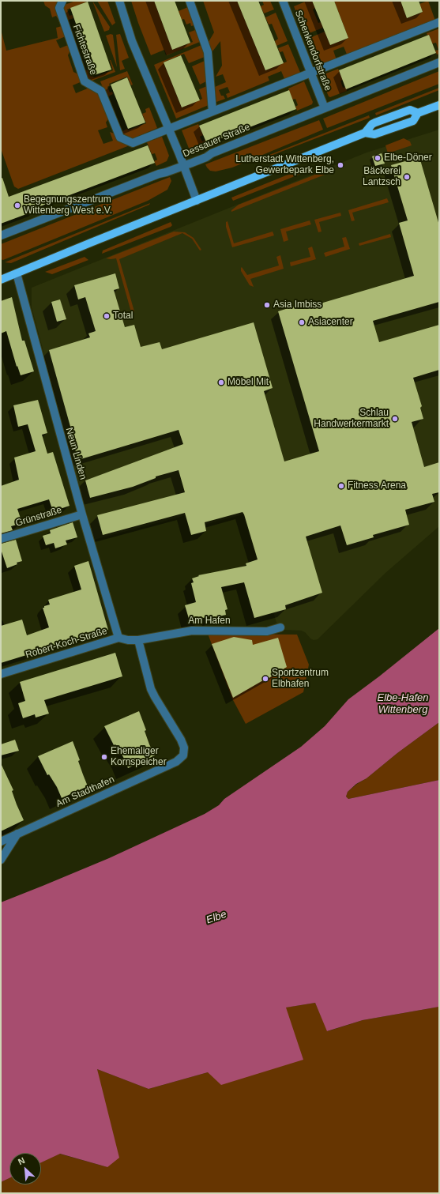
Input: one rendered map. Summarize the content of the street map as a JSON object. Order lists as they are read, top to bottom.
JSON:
{
  "streets": {
    "street": [
      "Fichtestraße",
      "Schenkendorfstraße",
      "Dessauer Straße",
      "Neun Linden",
      "Grünstraße",
      "Am Hafen",
      "Robert-Koch-Straße",
      "Am Stadthafen"
    ]
  },
  "crossings": [
    ["Schenkendorfstraße", "Dessauer Straße"],
    ["Neun Linden", "Grünstraße"],
    ["Neun Linden", "Robert-Koch-Straße"],
    ["Am Hafen", "Robert-Koch-Straße"],
    ["Am Hafen", "Am Stadthafen"],
    ["Robert-Koch-Straße", "Am Stadthafen"]
  ],
  "water": ["Elbe-Hafen Wittenberg", "Elbe"],
  "places": [
    "Elbe-Döner",
    "Lutherstadt Wittenberg, Gewerbepark Elbe",
    "Bäckerei Lantzsch",
    "Begegnungszentrum Wittenberg West e.V.",
    "Asia Imbiss",
    "Total",
    "Asiacenter",
    "Möbel Mit",
    "Schlau Handwerkermarkt",
    "Fitness Arena",
    "Sportzentrum Elbhafen",
    "Ehemaliger Kornspeicher"
  ],
  "north": "top left"
}
